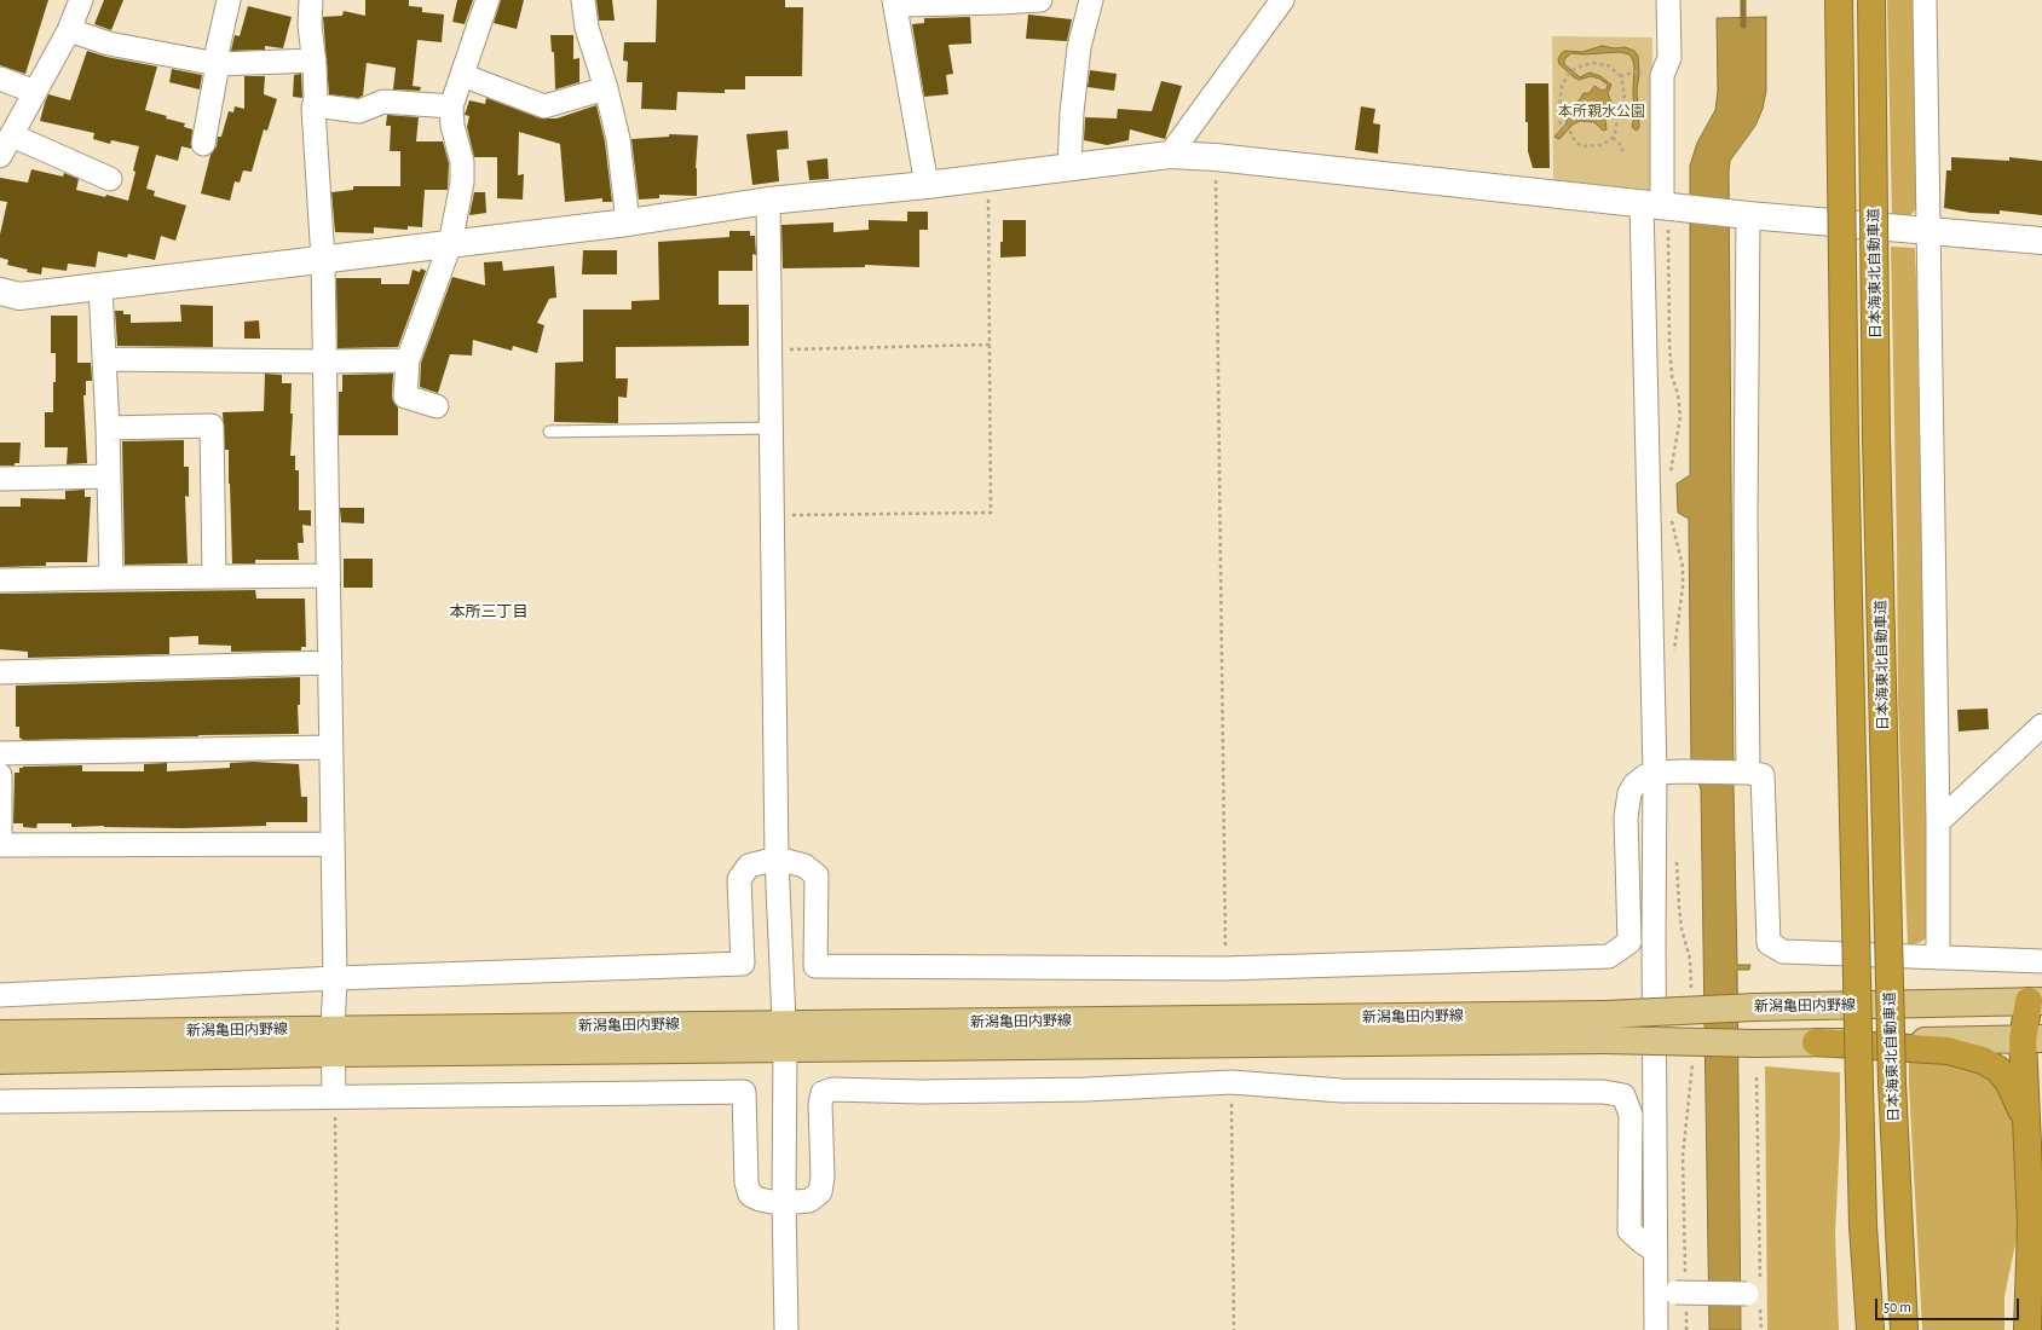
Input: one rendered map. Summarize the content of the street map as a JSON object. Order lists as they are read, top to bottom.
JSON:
{
  "streets": {
    "highway": ["日本海東北自動車道"],
    "main road": ["新潟亀田内野線"]
  },
  "districts": ["本所三丁目"],
  "parks": ["本所親水公園"],
  "scale_bar": "50 m"
}
